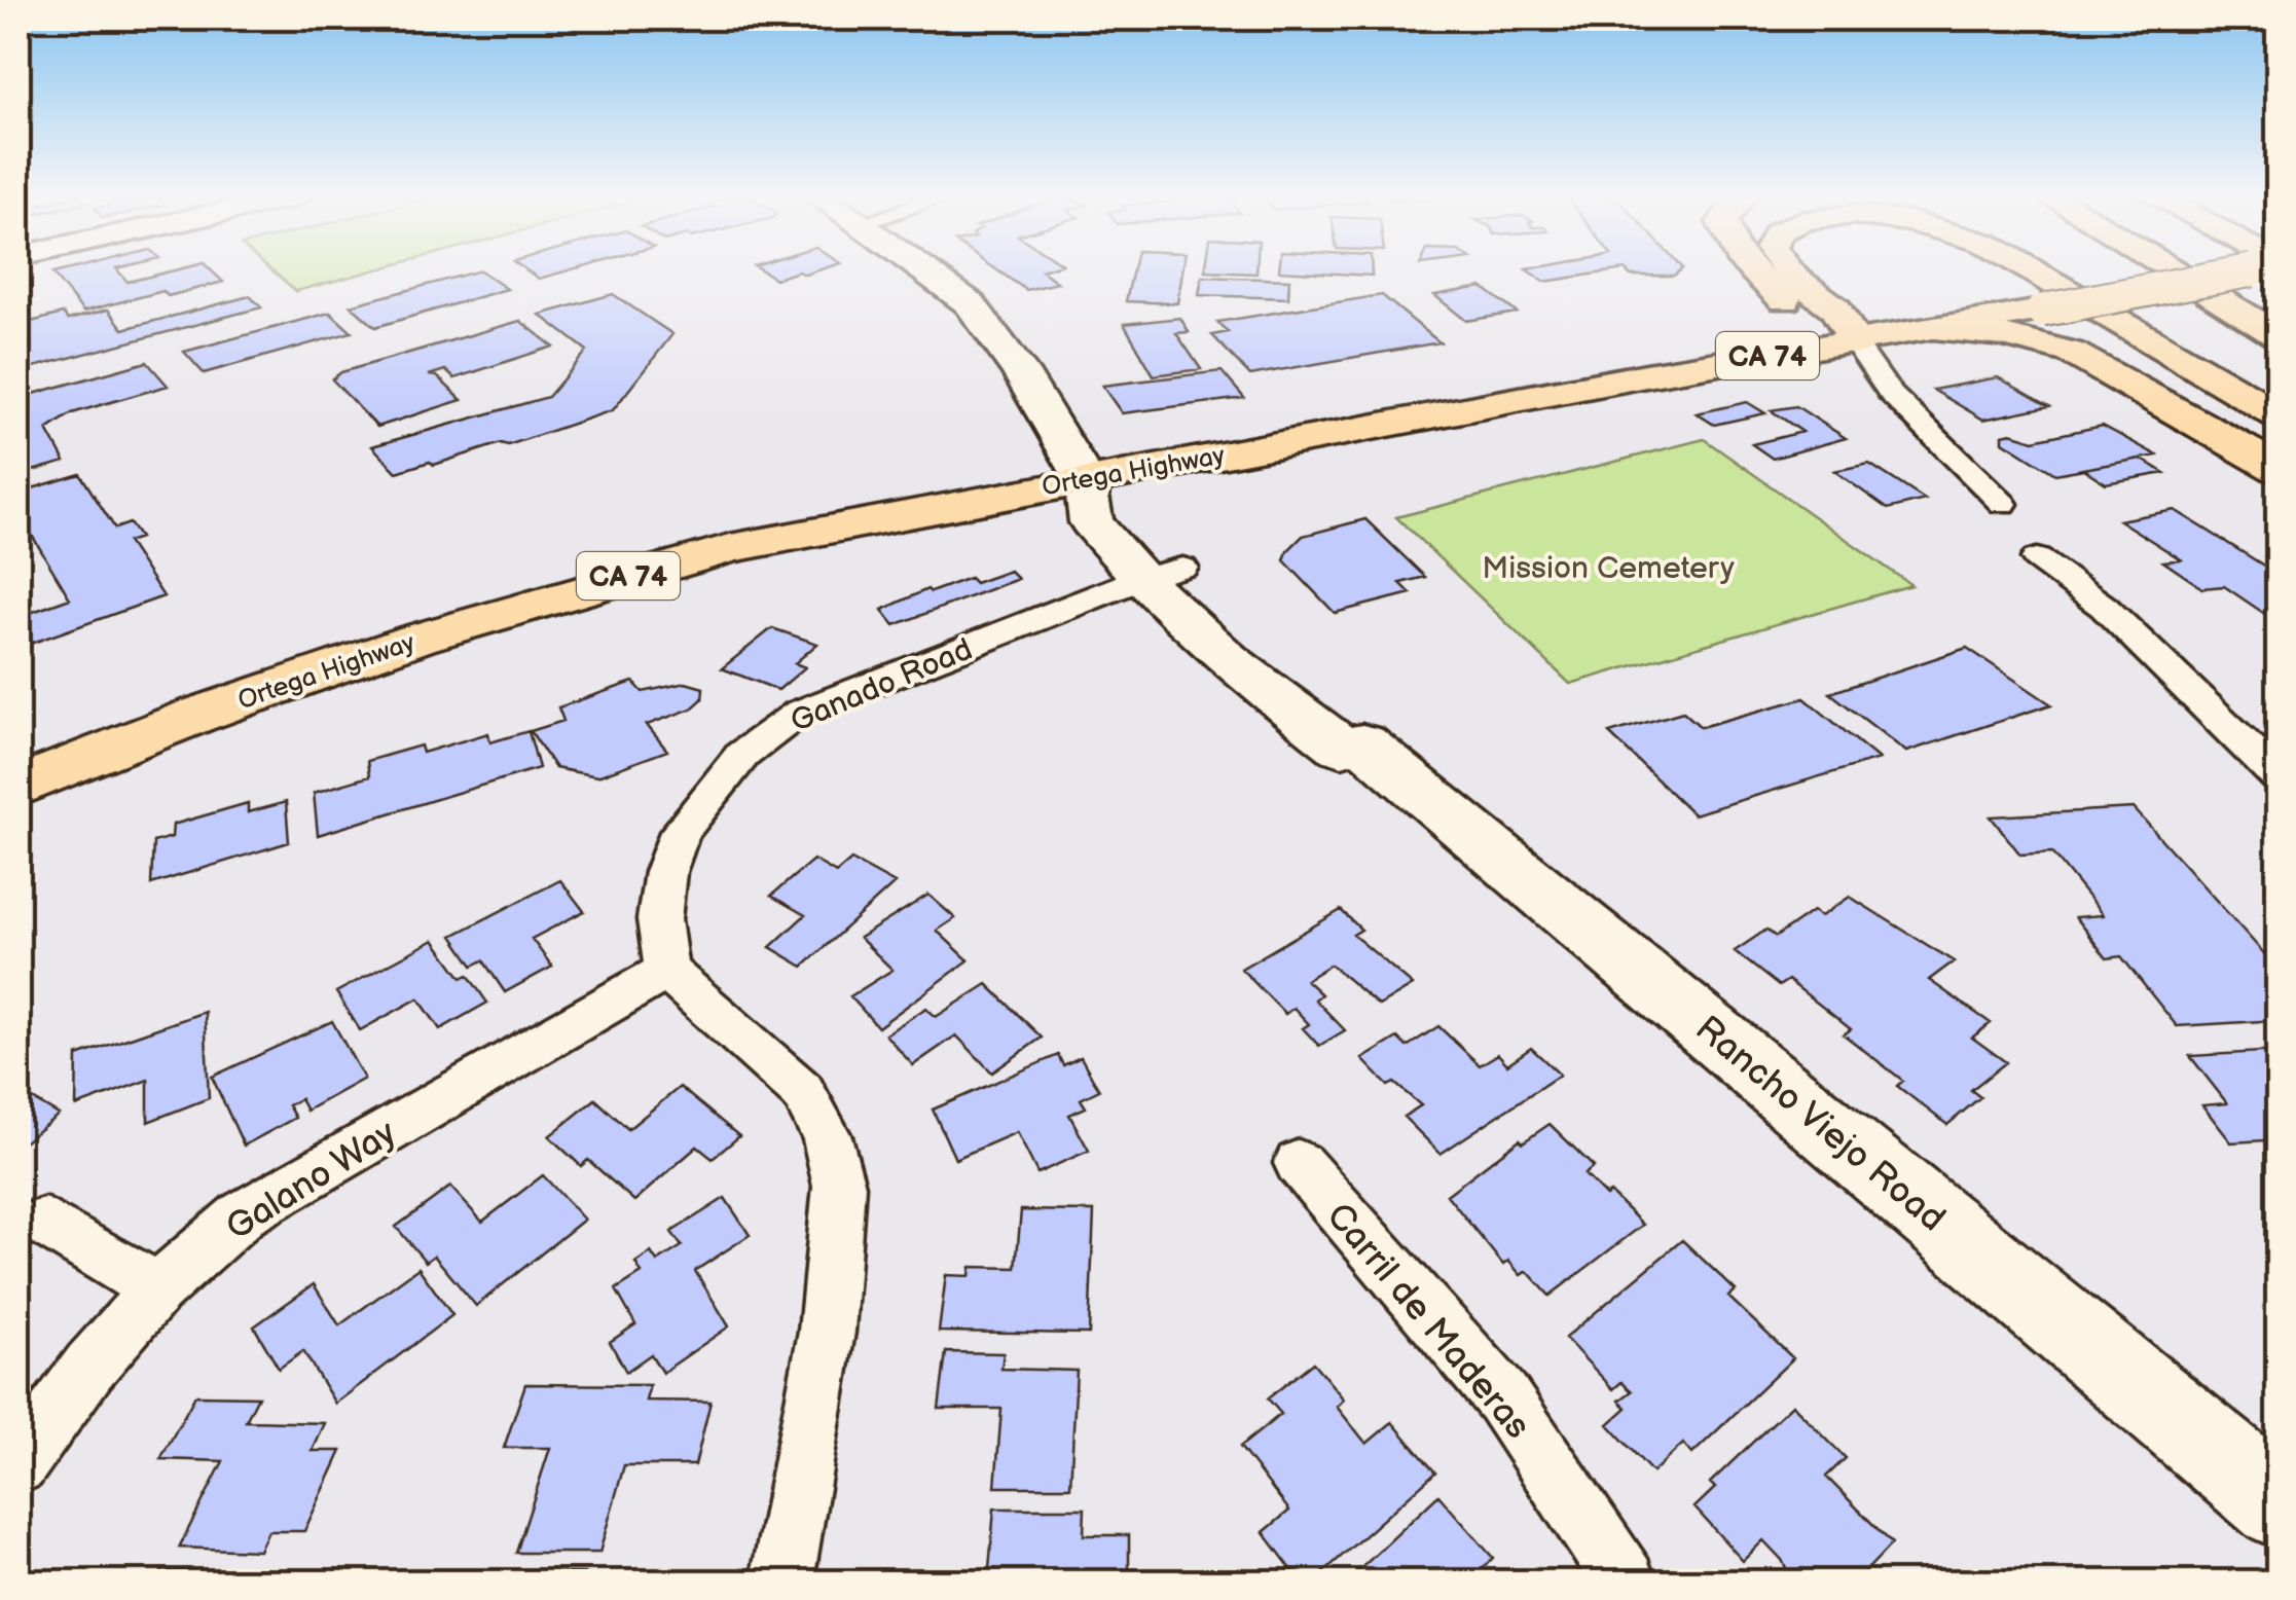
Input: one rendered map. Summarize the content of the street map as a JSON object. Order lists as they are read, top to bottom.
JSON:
{
  "streets": {
    "main road": ["CA 74", "Ortega Highway", "Rancho Viejo Road"],
    "street": ["Ganado Road", "Galano Way", "Carril de Maderas"]
  },
  "crossings": [
    ["Ortega Highway", "Rancho Viejo Road"],
    ["Ganado Road", "Rancho Viejo Road"],
    ["Ganado Road", "Galano Way"]
  ],
  "parks": ["Mission Cemetery"]
}
